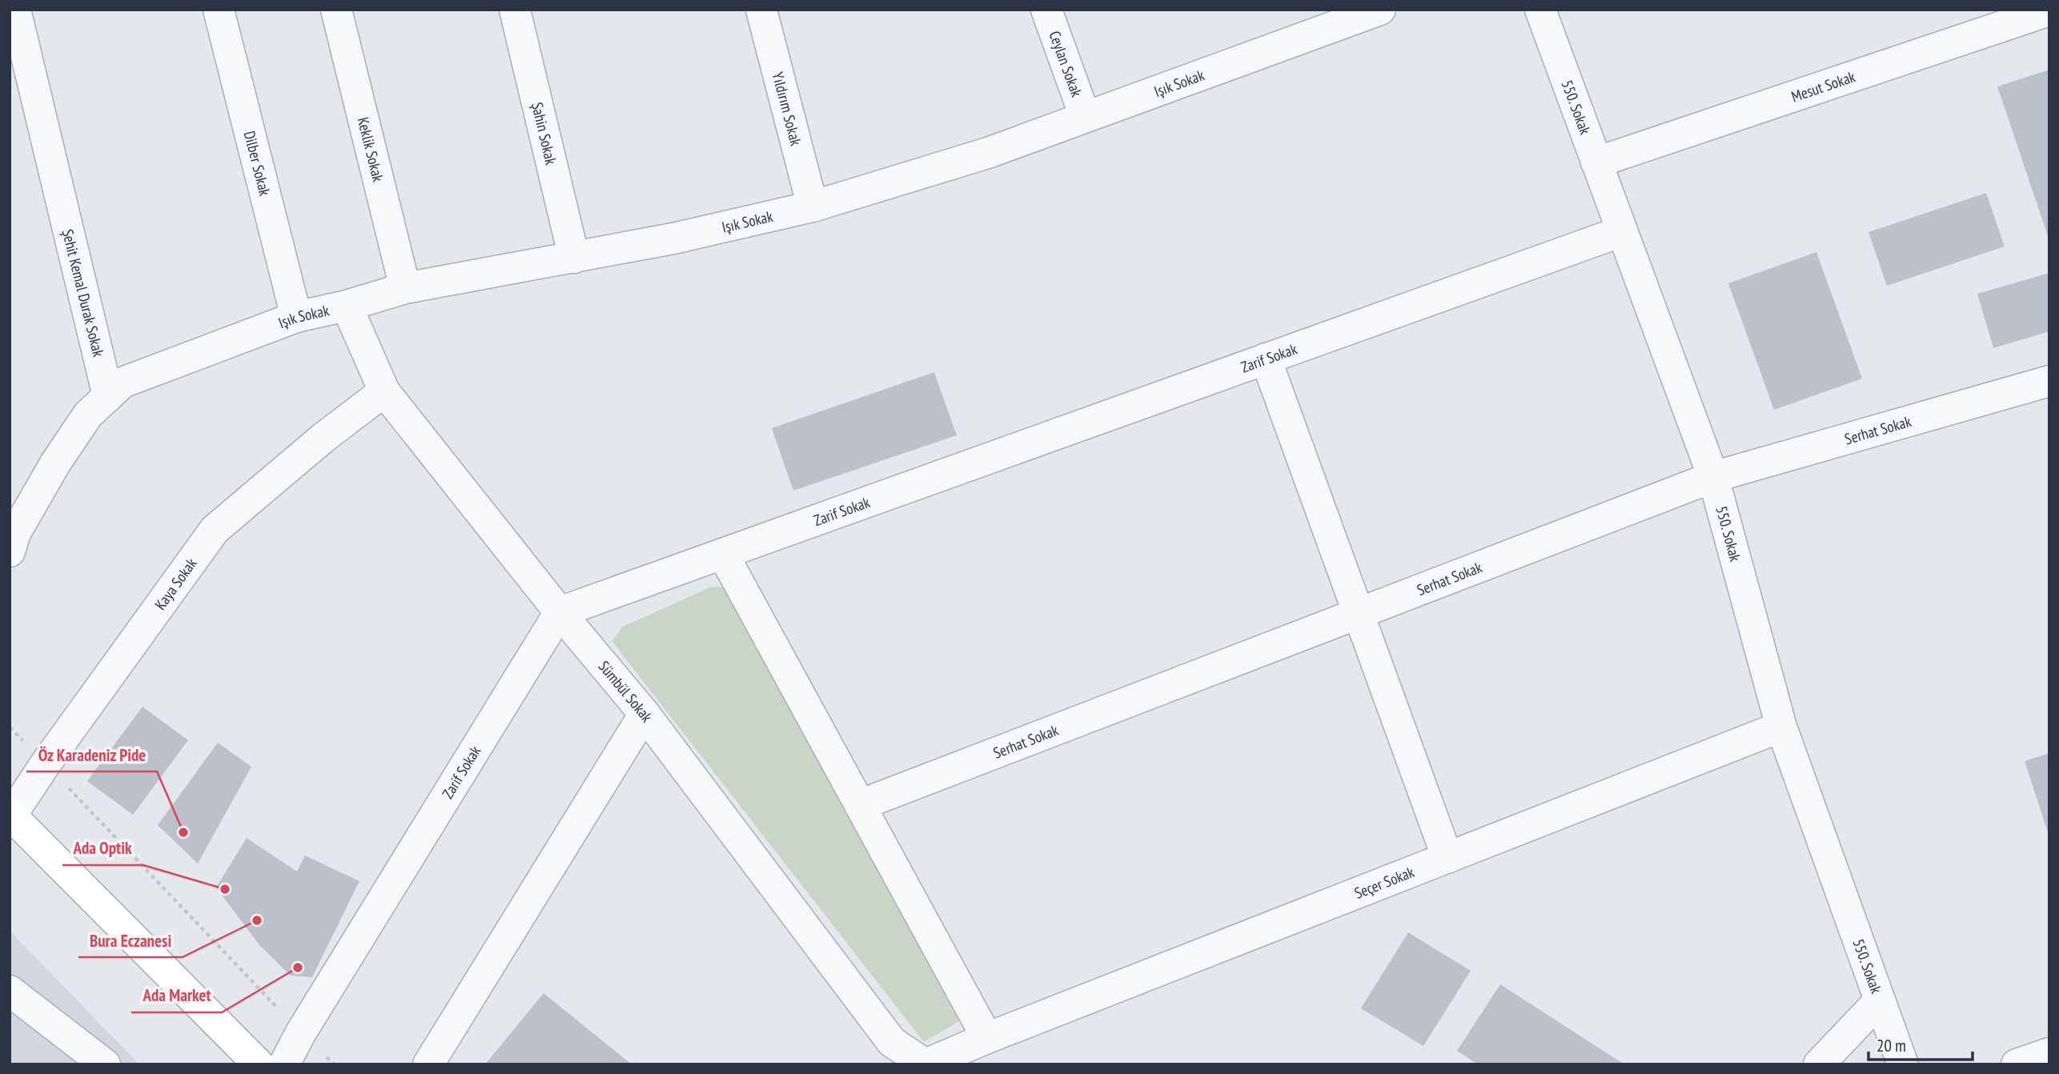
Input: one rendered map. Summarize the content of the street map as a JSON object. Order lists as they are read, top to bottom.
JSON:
{
  "streets": {
    "street": [
      "Ceylan Sokak",
      "Işık Sokak",
      "Mesut Sokak",
      "550. Sokak",
      "Yıldırım Sokak",
      "Şahin Sokak",
      "Keklik Sokak",
      "Dilber Sokak",
      "Şehit Kemal Durak Sokak",
      "Zarif Sokak",
      "Serhat Sokak",
      "Kaya Sokak",
      "Sümbül Sokak",
      "Seçer Sokak"
    ]
  },
  "crossings": [
    ["Ceylan Sokak", "Işık Sokak"],
    ["Işık Sokak", "Yıldırım Sokak"],
    ["Işık Sokak", "Şahin Sokak"],
    ["Işık Sokak", "Keklik Sokak"],
    ["Işık Sokak", "Dilber Sokak"],
    ["Işık Sokak", "Şehit Kemal Durak Sokak"],
    ["Işık Sokak", "Sümbül Sokak"],
    ["Mesut Sokak", "550. Sokak"],
    ["550. Sokak", "Zarif Sokak"],
    ["550. Sokak", "Serhat Sokak"],
    ["550. Sokak", "Seçer Sokak"],
    ["Zarif Sokak", "Sümbül Sokak"],
    ["Kaya Sokak", "Sümbül Sokak"],
    ["Sümbül Sokak", "Seçer Sokak"]
  ],
  "places": [
    "Öz Karadeniz Pide",
    "Ada Optik",
    "Bura Eczanesi",
    "Ada Market"
  ],
  "scale_bar": "20 m"
}
